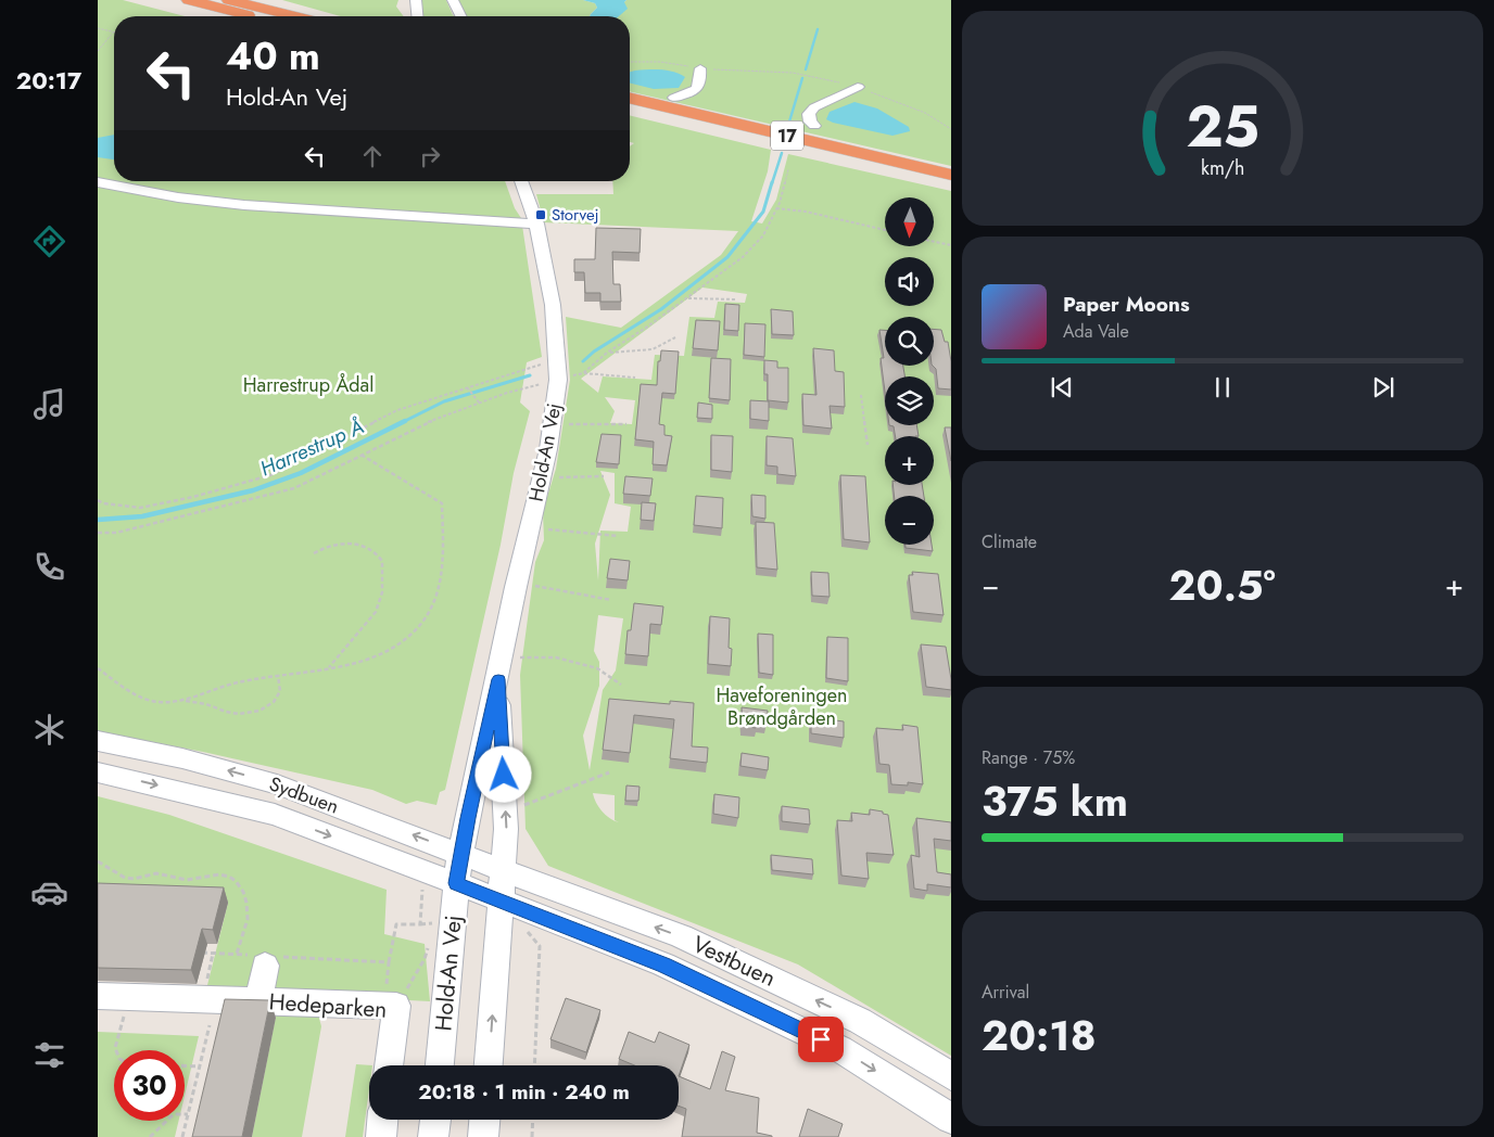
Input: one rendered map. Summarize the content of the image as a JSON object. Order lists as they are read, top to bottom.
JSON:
{
  "streets": {
    "highway": ["17"],
    "street": [
      "Hold-An Vej",
      "Sydbuen",
      "Vestbuen",
      "Hedeparken"
    ]
  },
  "crossings": [
    ["Hold-An Vej", "Sydbuen"],
    ["Hold-An Vej", "Vestbuen"],
    ["Sydbuen", "Vestbuen"]
  ],
  "water": ["Harrestrup Å"],
  "parks": ["Harrestrup Ådal", "Haveforeningen Brøndgården"],
  "places": {
    "transit": ["Storvej"]
  },
  "north": "bottom",
  "page": {
    "tabs": "20:17",
    "turn": ["40 m", "Hold-An Vej"],
    "map_buttons": ["+", "−"],
    "song": ["Paper Moons", "Ada Vale"],
    "tile": [
      "Climate",
      ["Range · 75%", "375 km"],
      ["Arrival", "20:18"]
    ],
    "heat": ["−", "20.5°", "+"],
    "limit": "30",
    "trip": "20:18 · 1 min · 240 m",
    "gauge": ["25", "km/h"]
  }
}
